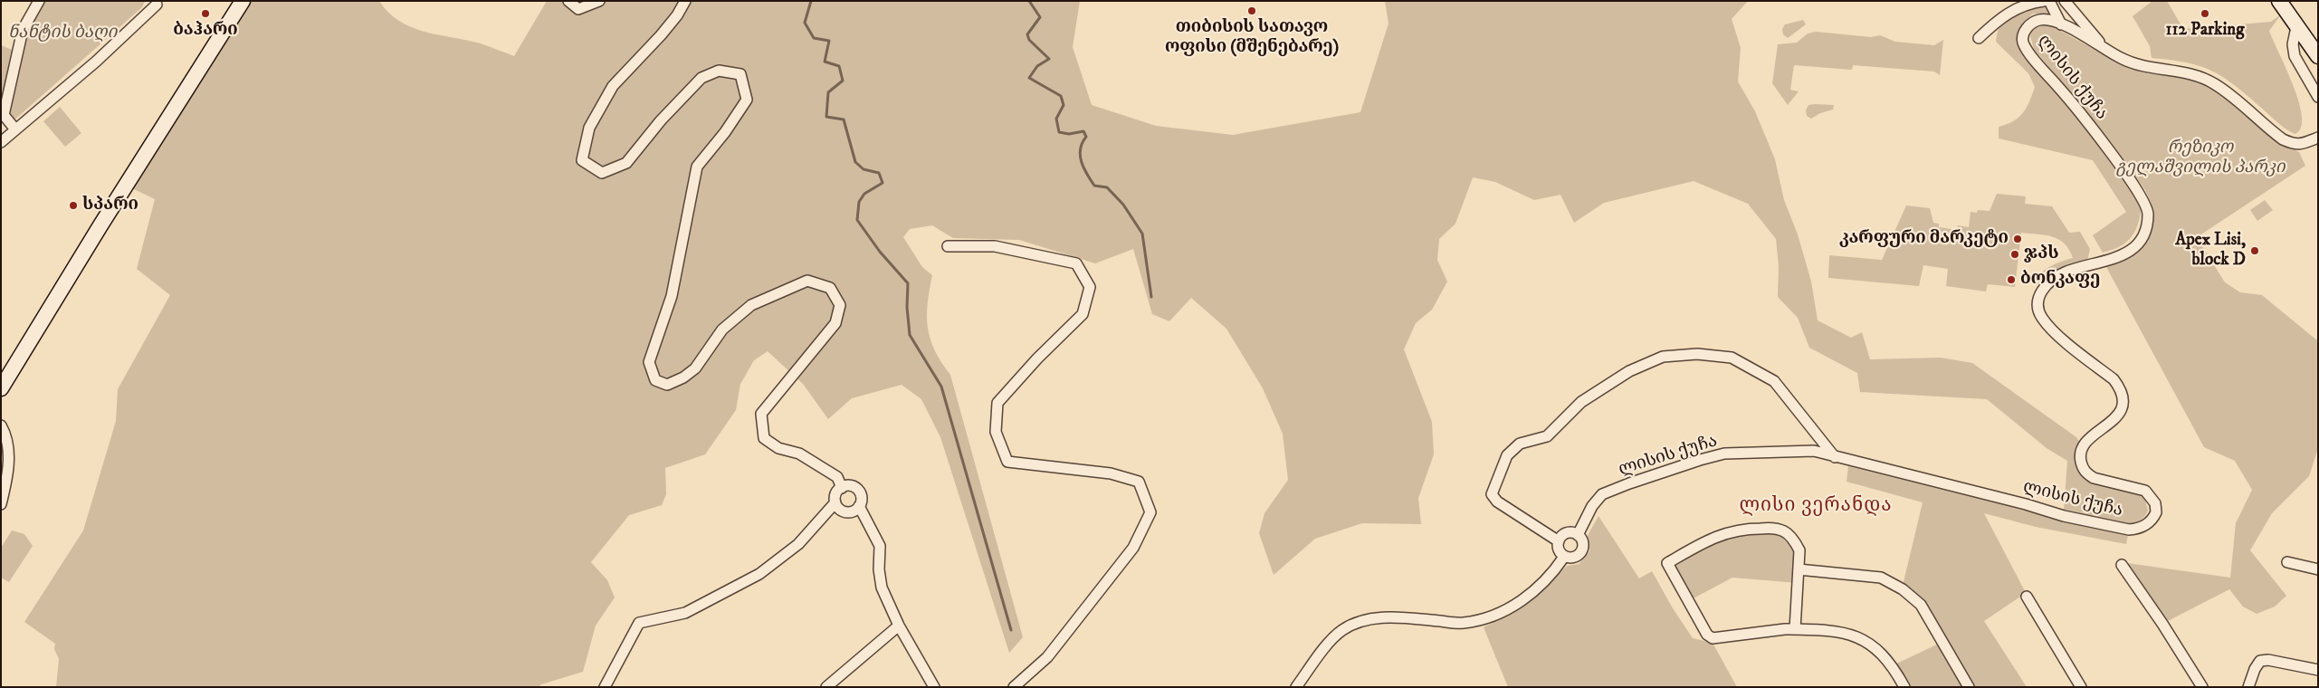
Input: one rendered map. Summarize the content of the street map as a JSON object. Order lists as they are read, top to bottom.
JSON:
{
  "streets": {
    "street": ["ლისის ქუჩა"]
  },
  "districts": ["ლისი ვერანდა"],
  "parks": ["ნანტის ბაღი", "რეზიკო გელაშვილის პარკი"],
  "places": [
    "თიბისის სათავო ოფისი (მშენებარე)",
    "ბაჰარი",
    "112 Parking",
    "სპარი",
    "კარფური მარკეტი",
    "Apex Lisi, block D",
    "ჯპს",
    "ბონკაფე"
  ]
}
